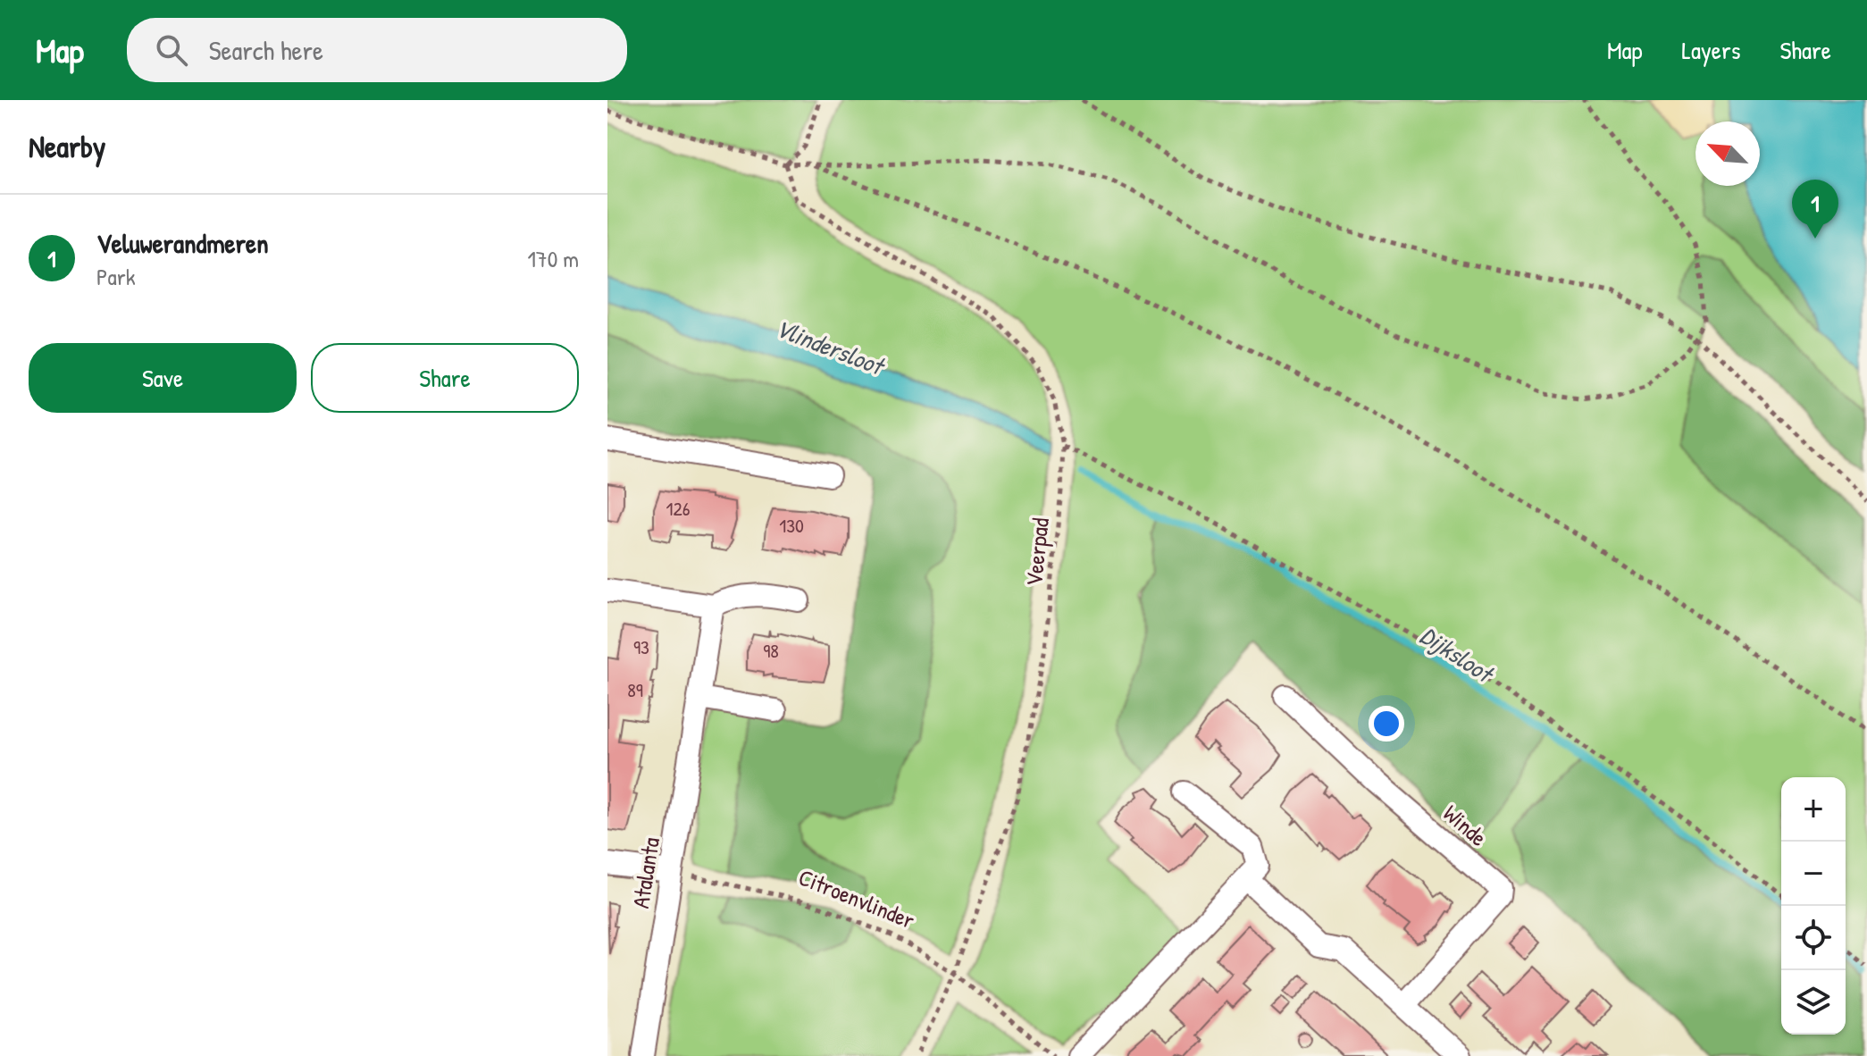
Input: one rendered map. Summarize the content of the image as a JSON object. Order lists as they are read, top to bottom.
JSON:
{
  "streets": {
    "street": ["Winde", "Atalanta"],
    "path": ["Veerpad", "Citroenvlinder"]
  },
  "crossings": [
    ["Veerpad", "Citroenvlinder"],
    ["Atalanta", "Citroenvlinder"]
  ],
  "water": ["Vlindersloot", "Dijksloot"],
  "house_numbers": [
    "126",
    "130",
    "93",
    "98",
    "89"
  ],
  "north": "top left",
  "page": {
    "header": "Map",
    "search": "Search here",
    "nav": ["Map", "Layers", "Share"],
    "heading": "Nearby",
    "pins": "1",
    "list": [
      {
        "mark": "1",
        "name": "Veluwerandmeren",
        "note": "Park",
        "value": "170 m"
      }
    ],
    "buttons": ["Save", "Share"],
    "map_buttons": ["+", "−"]
  }
}
